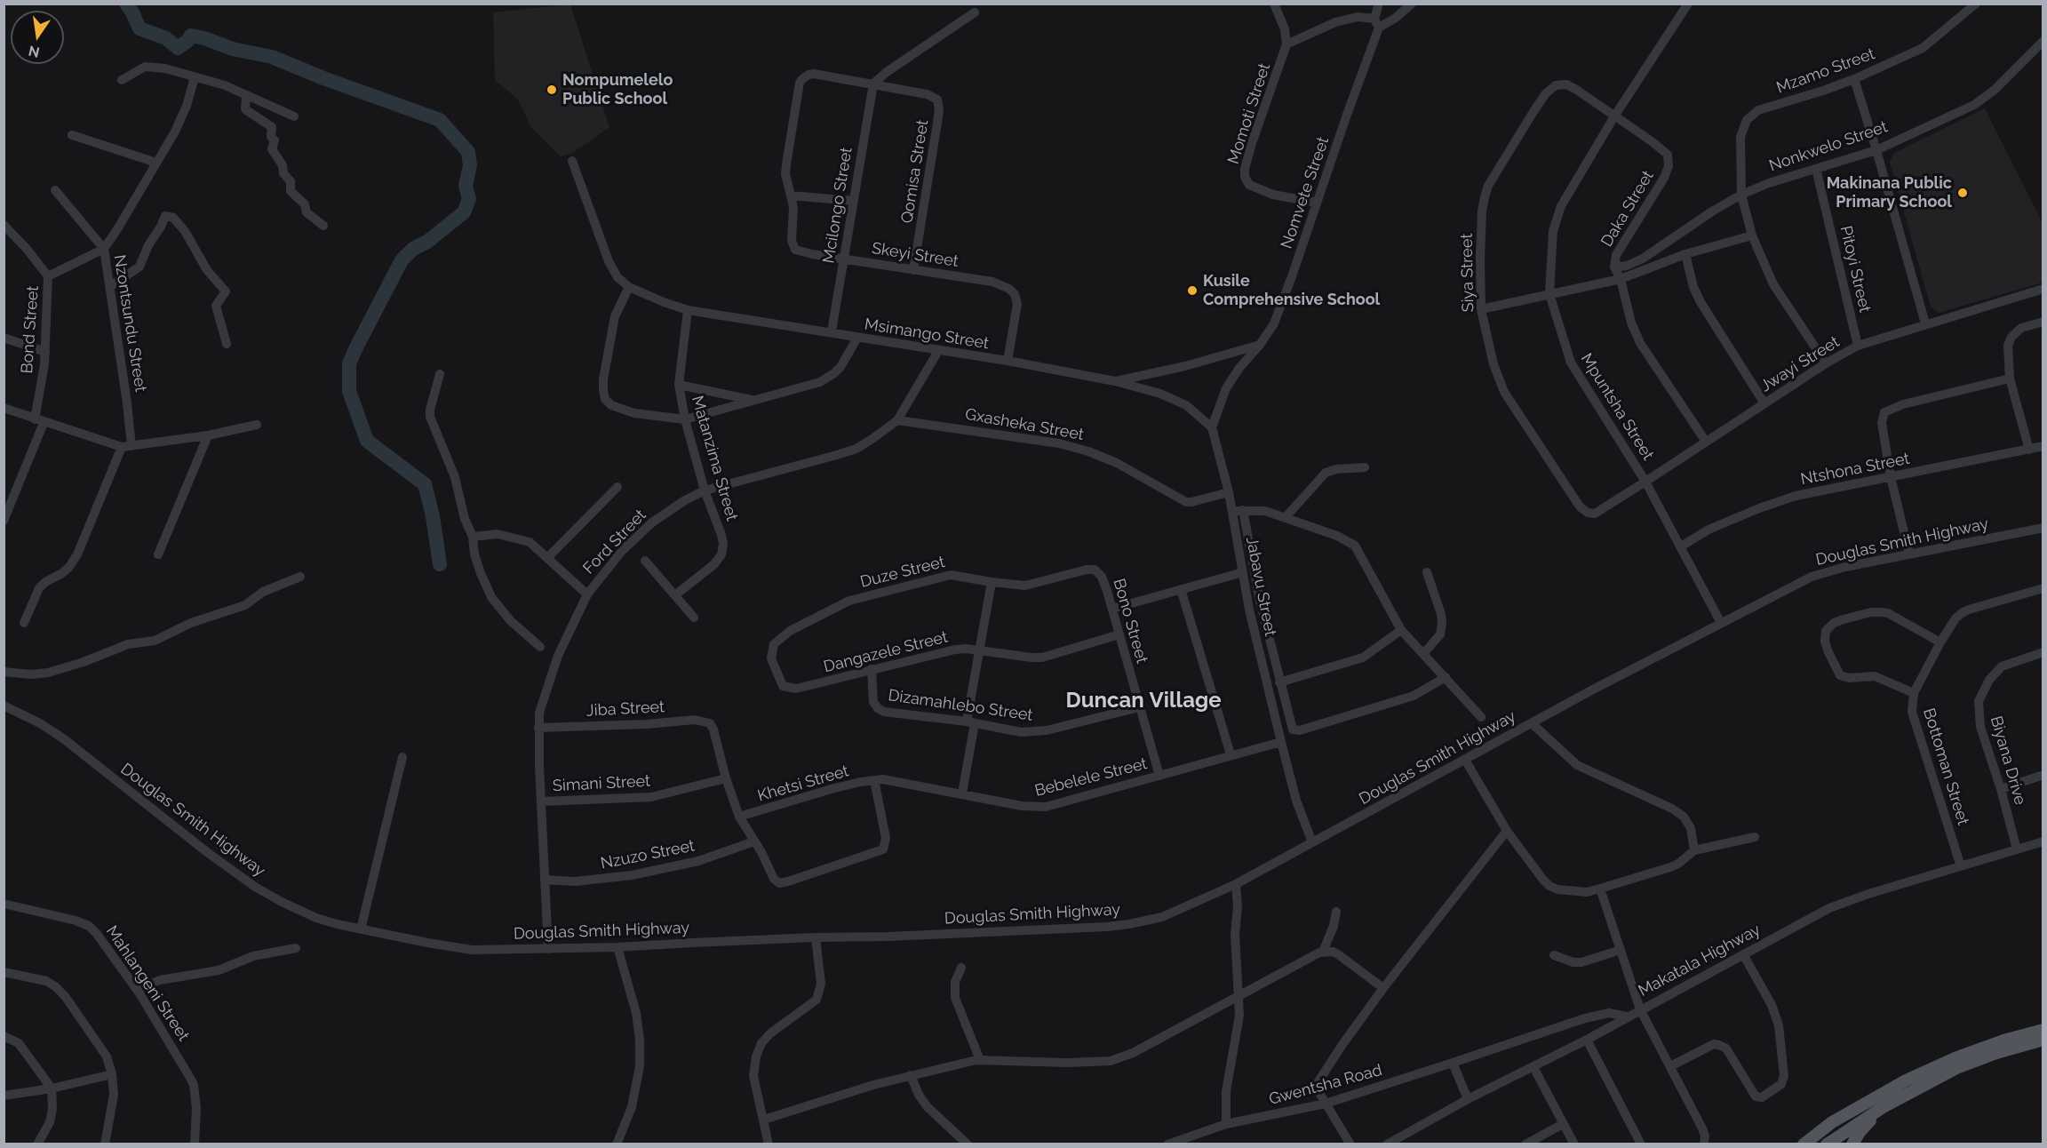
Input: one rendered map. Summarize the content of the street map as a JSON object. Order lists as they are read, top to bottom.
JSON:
{
  "streets": {
    "street": [
      "Mzamo Street",
      "Momoti Street",
      "Nonkwelo Street",
      "Qomisa Street",
      "Nomvete Street",
      "Mcilongo Street",
      "Daka Street",
      "Skeyi Street",
      "Pitoyi Street",
      "Siya Street",
      "Nzontsundu Street",
      "Bond Street",
      "Msimango Street",
      "Jwayi Street",
      "Mpuntsha Street",
      "Gxasheka Street",
      "Matanzima Street",
      "Ntshona Street",
      "Ford Street",
      "Douglas Smith Highway",
      "Duze Street",
      "Jabavu Street",
      "Bono Street",
      "Dangazele Street",
      "Dizamahlebo Street",
      "Jiba Street",
      "Biyana Drive",
      "Bottoman Street",
      "Bebelele Street",
      "Simani Street",
      "Khetsi Street",
      "Nzuzo Street",
      "Makatala Highway",
      "Mahlangeni Street",
      "Gwentsha Road"
    ]
  },
  "crossings": [
    ["Mzamo Street", "Nonkwelo Street"],
    ["Mzamo Street", "Jwayi Street"],
    ["Momoti Street", "Nomvete Street"],
    ["Nonkwelo Street", "Daka Street"],
    ["Nonkwelo Street", "Pitoyi Street"],
    ["Qomisa Street", "Mcilongo Street"],
    ["Qomisa Street", "Skeyi Street"],
    ["Mcilongo Street", "Skeyi Street"],
    ["Mcilongo Street", "Msimango Street"],
    ["Daka Street", "Siya Street"],
    ["Daka Street", "Jwayi Street"],
    ["Daka Street", "Mpuntsha Street"],
    ["Skeyi Street", "Msimango Street"],
    ["Pitoyi Street", "Jwayi Street"],
    ["Siya Street", "Jwayi Street"],
    ["Siya Street", "Mpuntsha Street"],
    ["Msimango Street", "Matanzima Street"],
    ["Msimango Street", "Ford Street"],
    ["Msimango Street", "Jabavu Street"],
    ["Jwayi Street", "Mpuntsha Street"],
    ["Mpuntsha Street", "Ntshona Street"],
    ["Mpuntsha Street", "Douglas Smith Highway"],
    ["Gxasheka Street", "Ford Street"],
    ["Gxasheka Street", "Jabavu Street"],
    ["Matanzima Street", "Ford Street"],
    ["Ford Street", "Douglas Smith Highway"],
    ["Ford Street", "Jiba Street"],
    ["Ford Street", "Simani Street"],
    ["Ford Street", "Nzuzo Street"],
    ["Douglas Smith Highway", "Jabavu Street"],
    ["Duze Street", "Bono Street"],
    ["Duze Street", "Dangazele Street"],
    ["Jabavu Street", "Bebelele Street"],
    ["Bono Street", "Dangazele Street"],
    ["Bono Street", "Dizamahlebo Street"],
    ["Bono Street", "Bebelele Street"],
    ["Dangazele Street", "Dizamahlebo Street"],
    ["Jiba Street", "Simani Street"],
    ["Biyana Drive", "Makatala Highway"],
    ["Bottoman Street", "Makatala Highway"],
    ["Bebelele Street", "Khetsi Street"],
    ["Makatala Highway", "Gwentsha Road"]
  ],
  "districts": ["Duncan Village"],
  "places": ["Nompumelelo Public School", "Makinana Public Primary School", "Kusile Comprehensive School"],
  "north": "bottom"
}
